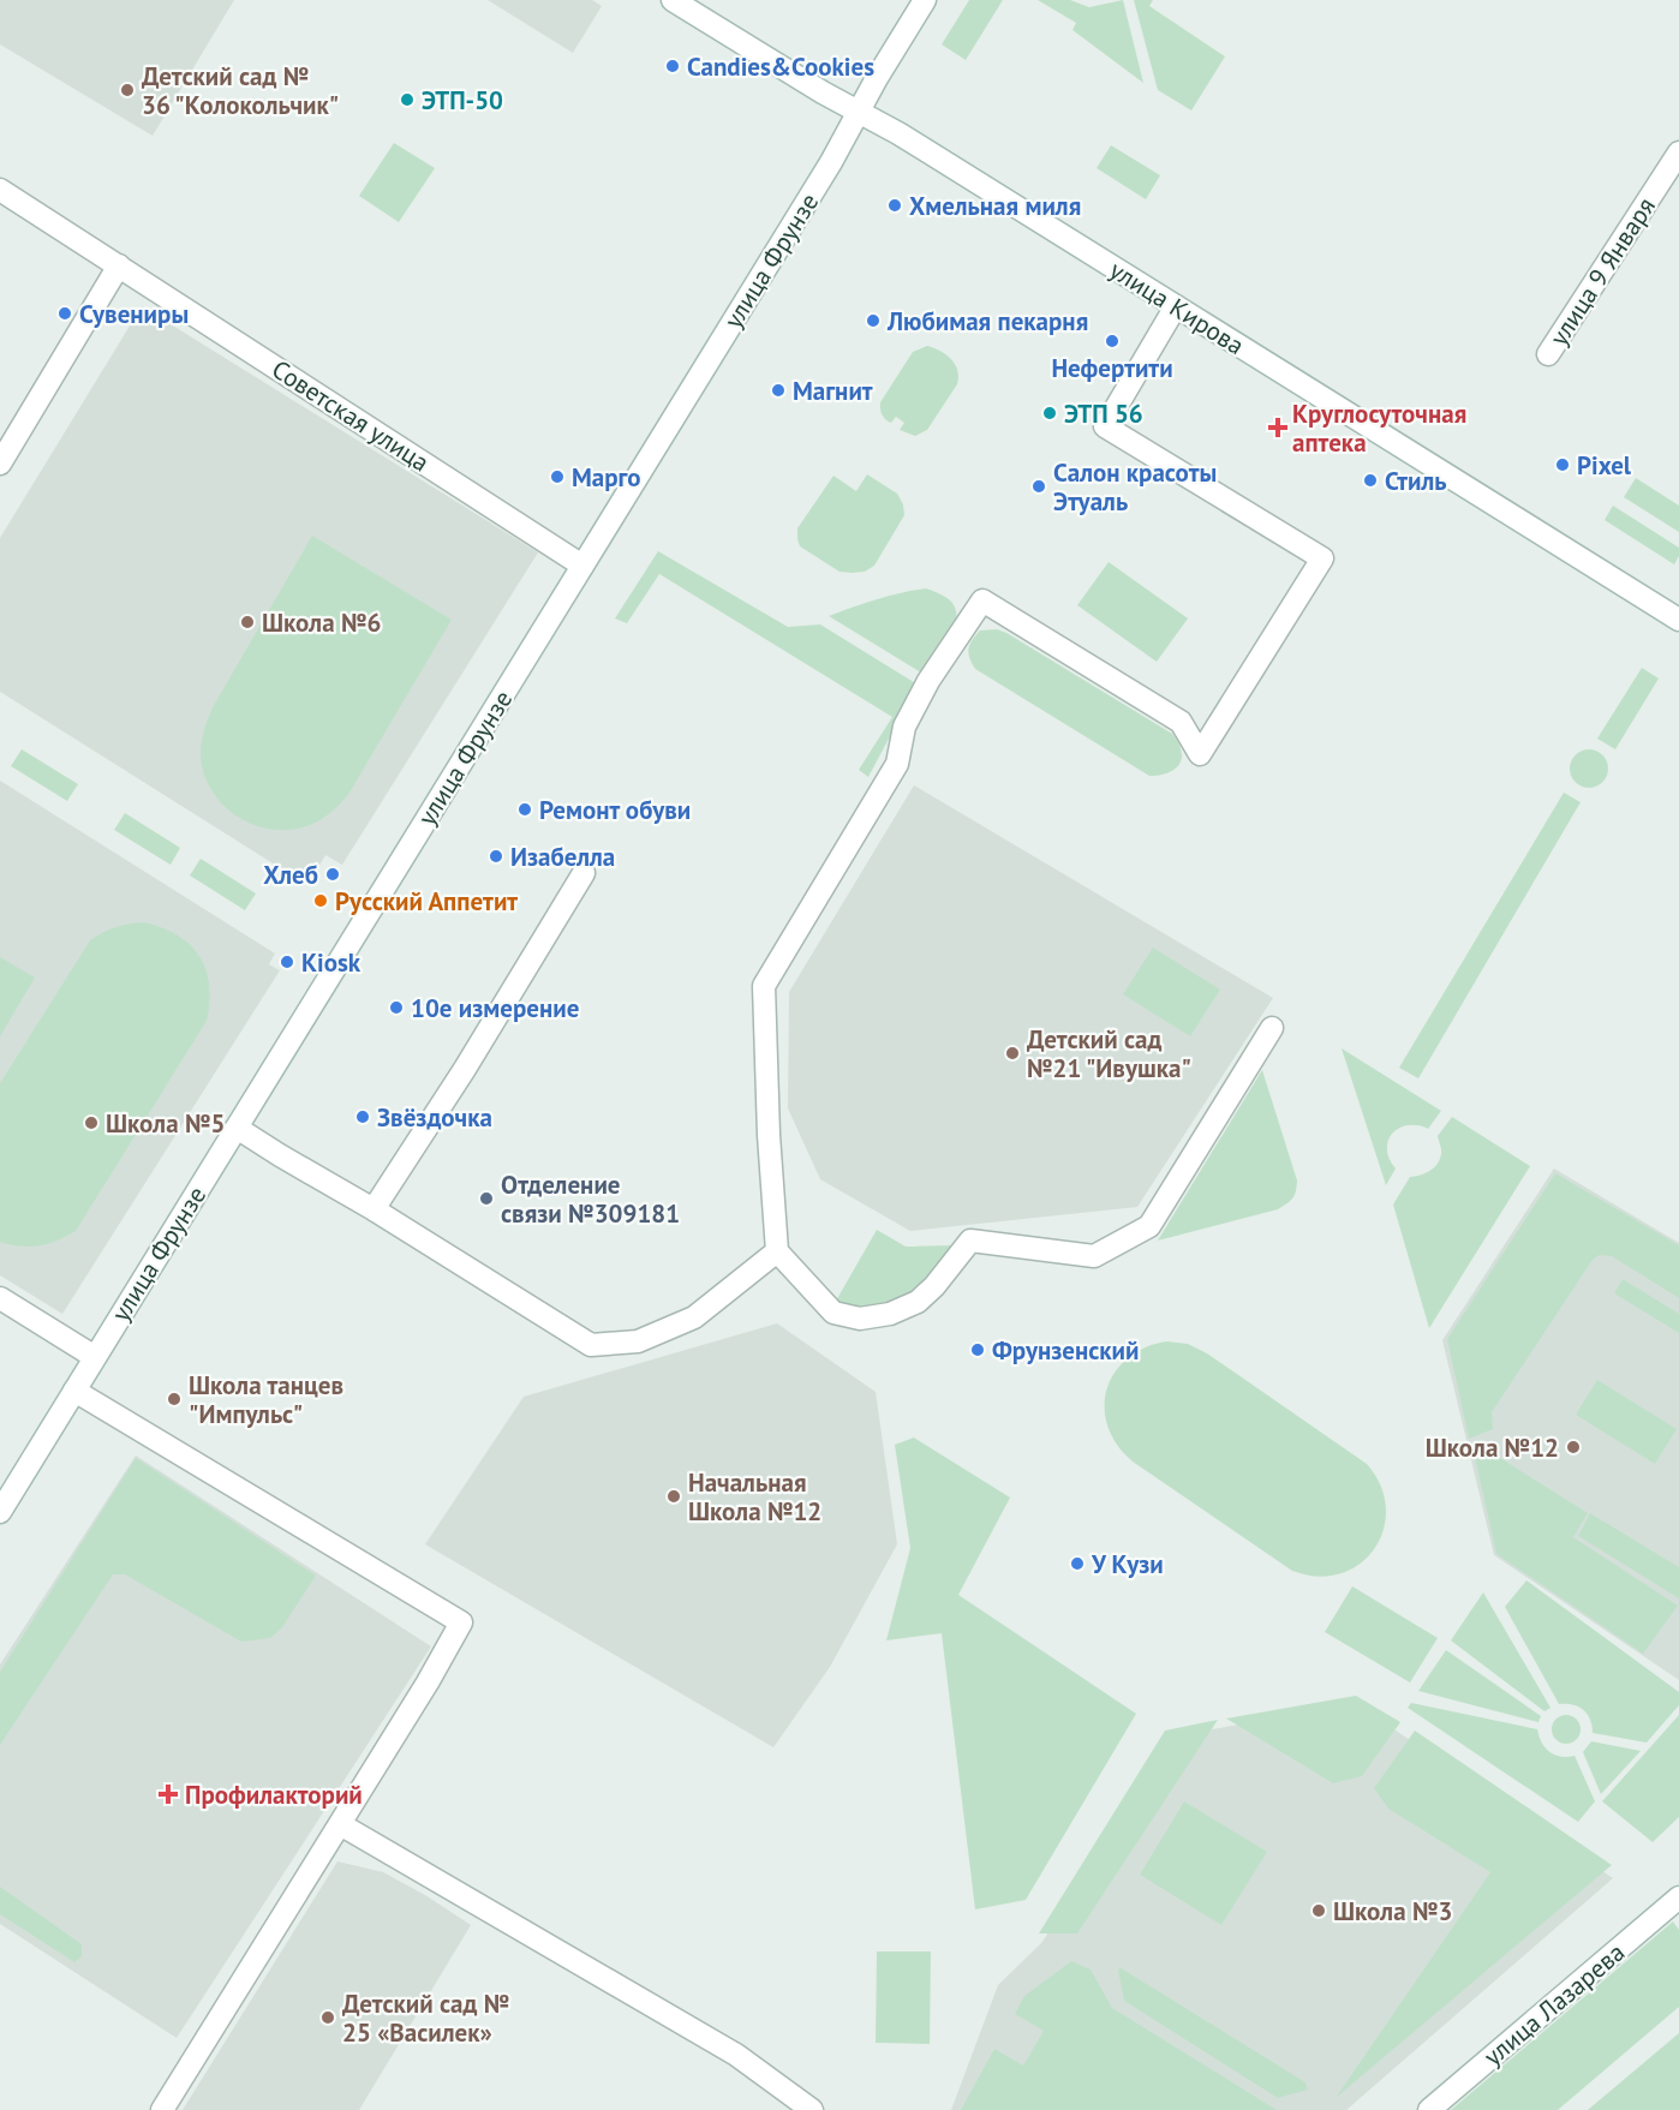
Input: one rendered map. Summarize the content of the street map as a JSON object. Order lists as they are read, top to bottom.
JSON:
{
  "streets": {
    "street": [
      "улица Фрунзе",
      "улица 9 Января",
      "улица Кирова",
      "Советская улица",
      "улица Лазарева"
    ]
  },
  "crossings": [
    ["улица Фрунзе", "улица Кирова"],
    ["улица Фрунзе", "Советская улица"]
  ],
  "places": {
    "other": [
      "Candies&Cookies",
      "Детский сад № 36 \"Колокольчик\"",
      "ЭТП-50",
      "Хмельная миля",
      "Сувениры",
      "Любимая пекарня",
      "Нефертити",
      "Магнит",
      "ЭТП 56",
      "Pixel",
      "Марго",
      "Стиль",
      "Салон красоты Этуаль",
      "Школа №6",
      "Ремонт обуви",
      "Изабелла",
      "Хлеб",
      "Русский Аппетит",
      "Kiosk",
      "10е измерение",
      "Детский сад №21 \"Ивушка\"",
      "Звёздочка",
      "Школа №5",
      "Отделение связи №309181",
      "Фрунзенский",
      "Школа танцев \"Импульс\"",
      "Школа №12",
      "Начальная Школа №12",
      "У Кузи",
      "Школа №3",
      "Детский сад № 25 «Василек»"
    ],
    "health": ["Круглосуточная аптека", "Профилакторий"]
  }
}
